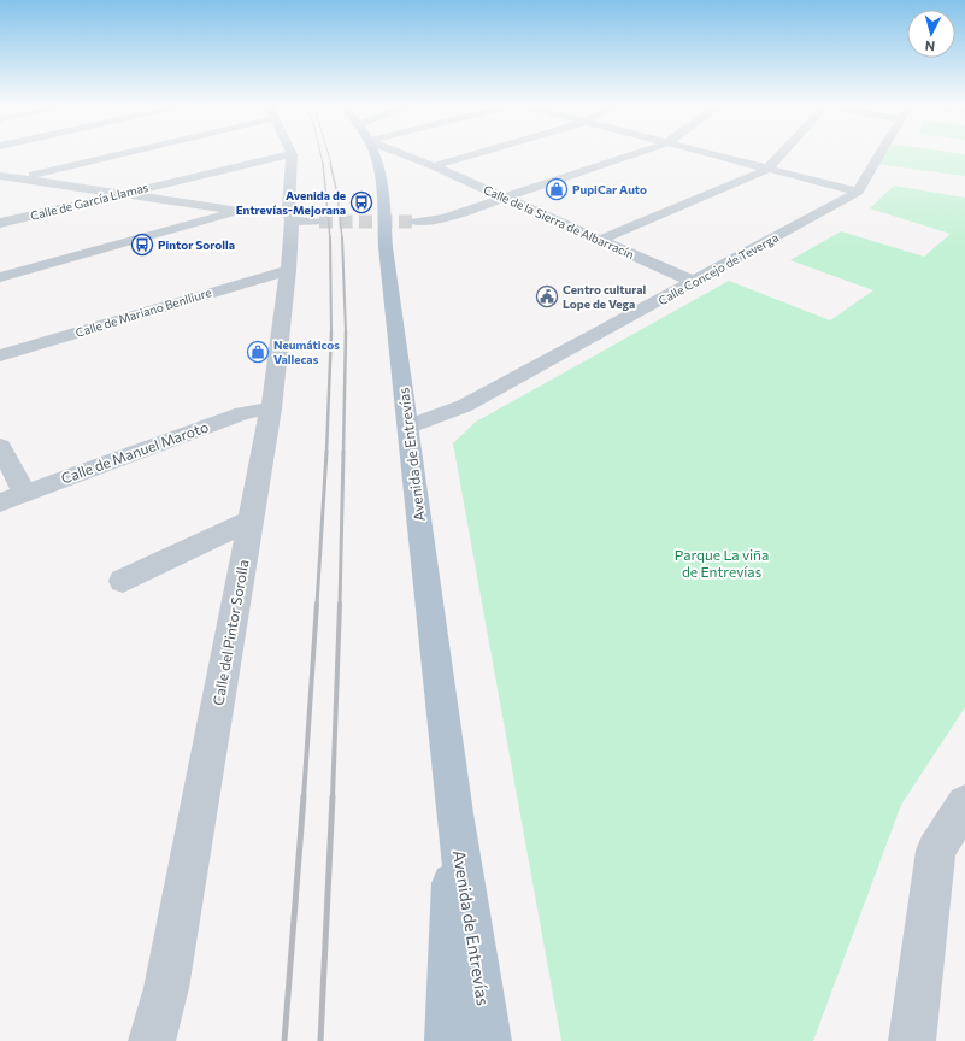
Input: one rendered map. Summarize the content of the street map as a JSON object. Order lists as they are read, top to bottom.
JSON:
{
  "streets": {
    "main road": ["Avenida de Entrevías"],
    "street": [
      "Calle de García Llamas",
      "Calle de la Sierra de Albarracín",
      "Calle Concejo de Teverga",
      "Calle de Mariano Benlliure",
      "Calle de Manuel Maroto",
      "Calle del Pintor Sorolla"
    ]
  },
  "crossings": [
    ["Calle de García Llamas", "Calle del Pintor Sorolla"],
    ["Calle de la Sierra de Albarracín", "Calle Concejo de Teverga"],
    ["Calle Concejo de Teverga", "Avenida de Entrevías"],
    ["Calle de Mariano Benlliure", "Calle del Pintor Sorolla"],
    ["Calle de Manuel Maroto", "Calle del Pintor Sorolla"]
  ],
  "parks": ["Parque La viña de Entrevías"],
  "places": {
    "shop": ["PupiCar Auto", "Neumáticos Vallecas"],
    "bus stop": ["Avenida de Entrevías-Mejorana", "Pintor Sorolla"],
    "public building": ["Centro cultural Lope de Vega"]
  },
  "north": "bottom"
}
